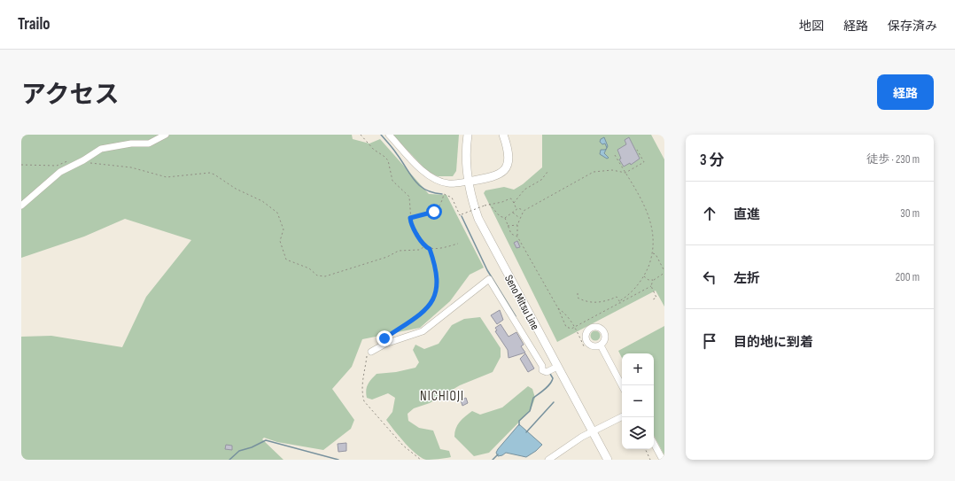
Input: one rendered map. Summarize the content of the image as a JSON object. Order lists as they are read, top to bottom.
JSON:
{
  "streets": {
    "main road": ["Seno Mitsu Line"]
  },
  "districts": ["NICHIOJI"],
  "page": {
    "header": "Trailo",
    "nav": ["地図", "経路", "保存済み"],
    "title": "アクセス",
    "buttons": "経路",
    "heading": ["3 分", "徒歩 · 230 m"],
    "list": [
      ["直進", "30 m"],
      ["左折", "200 m"],
      "目的地に到着"
    ],
    "map_buttons": ["+", "−"]
  }
}
